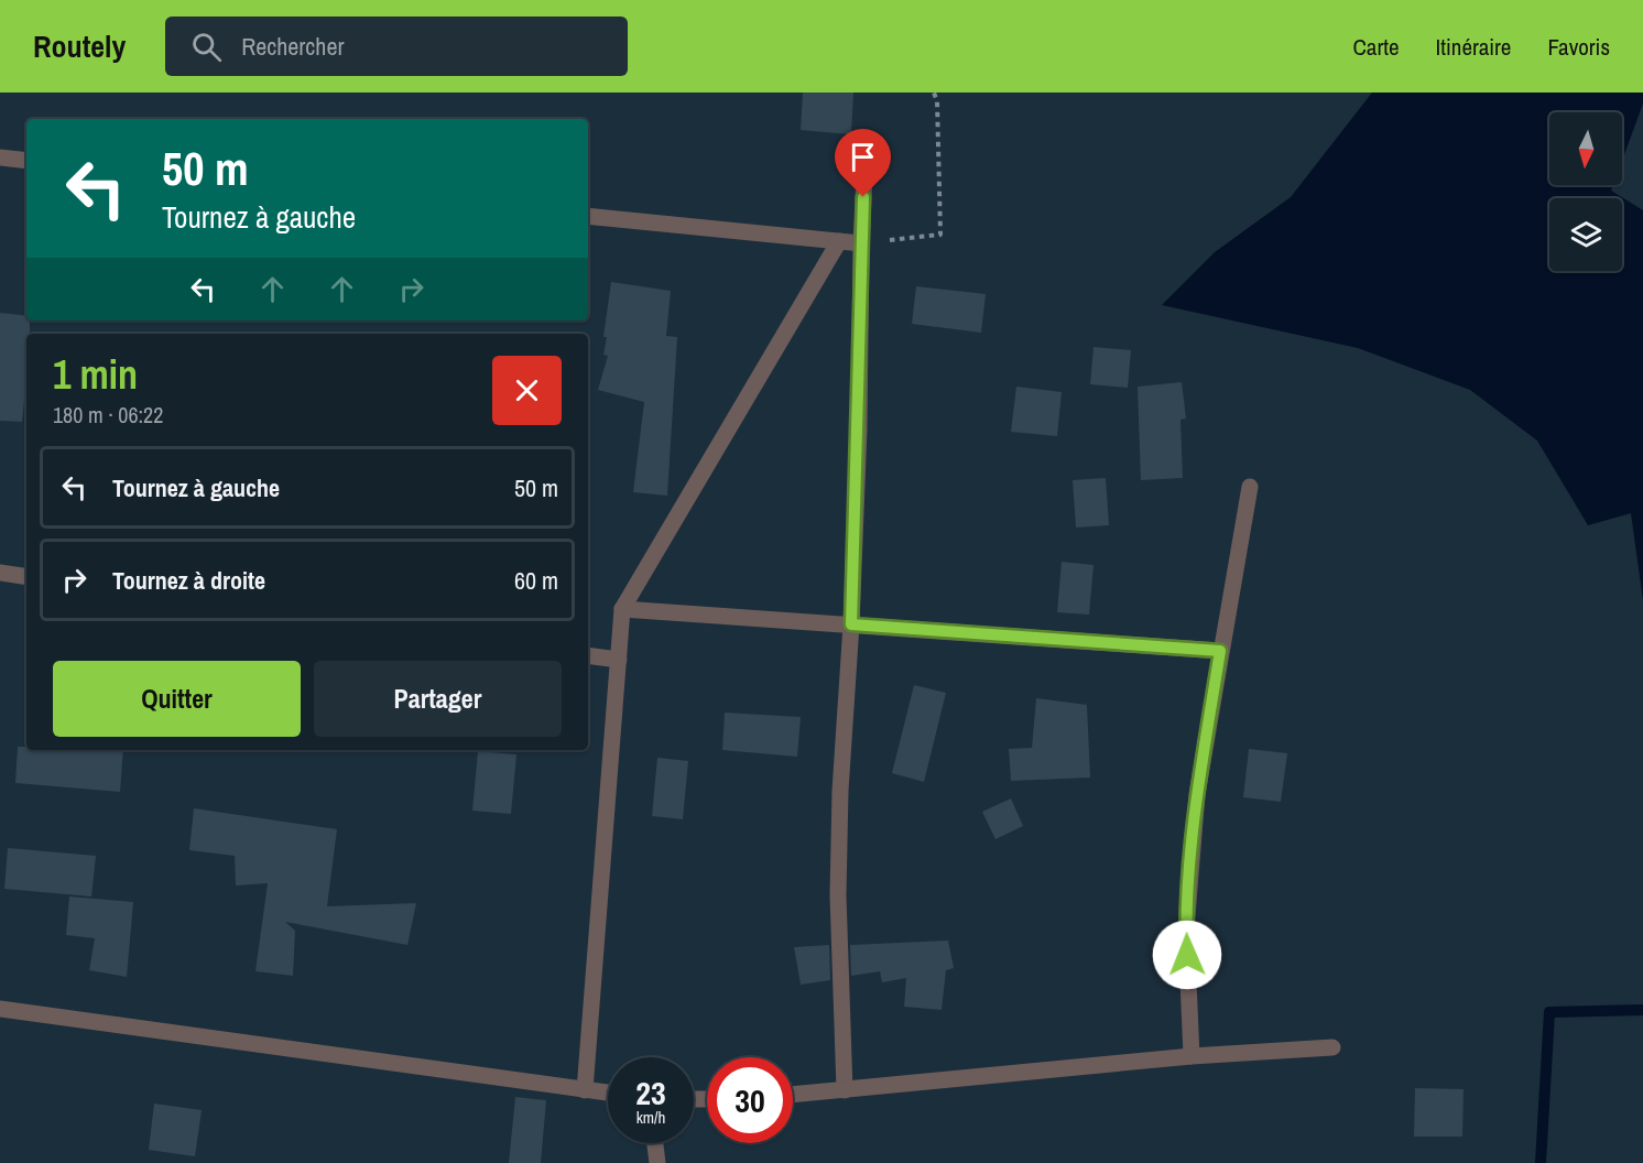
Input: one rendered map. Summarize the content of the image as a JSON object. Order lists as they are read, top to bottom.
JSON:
{
  "north": "bottom",
  "page": {
    "header": "Routely",
    "search": "Rechercher",
    "nav": ["Carte", "Itinéraire", "Favoris"],
    "turn": ["50 m", "Tournez à gauche"],
    "heading": ["1 min", "180 m · 06:22"],
    "list": [
      {
        "name": "Tournez à gauche",
        "value": "50 m"
      },
      {
        "name": "Tournez à droite",
        "value": "60 m"
      }
    ],
    "buttons": ["Quitter", "Partager"],
    "speed": "23 km/h",
    "limit": "30"
  }
}
